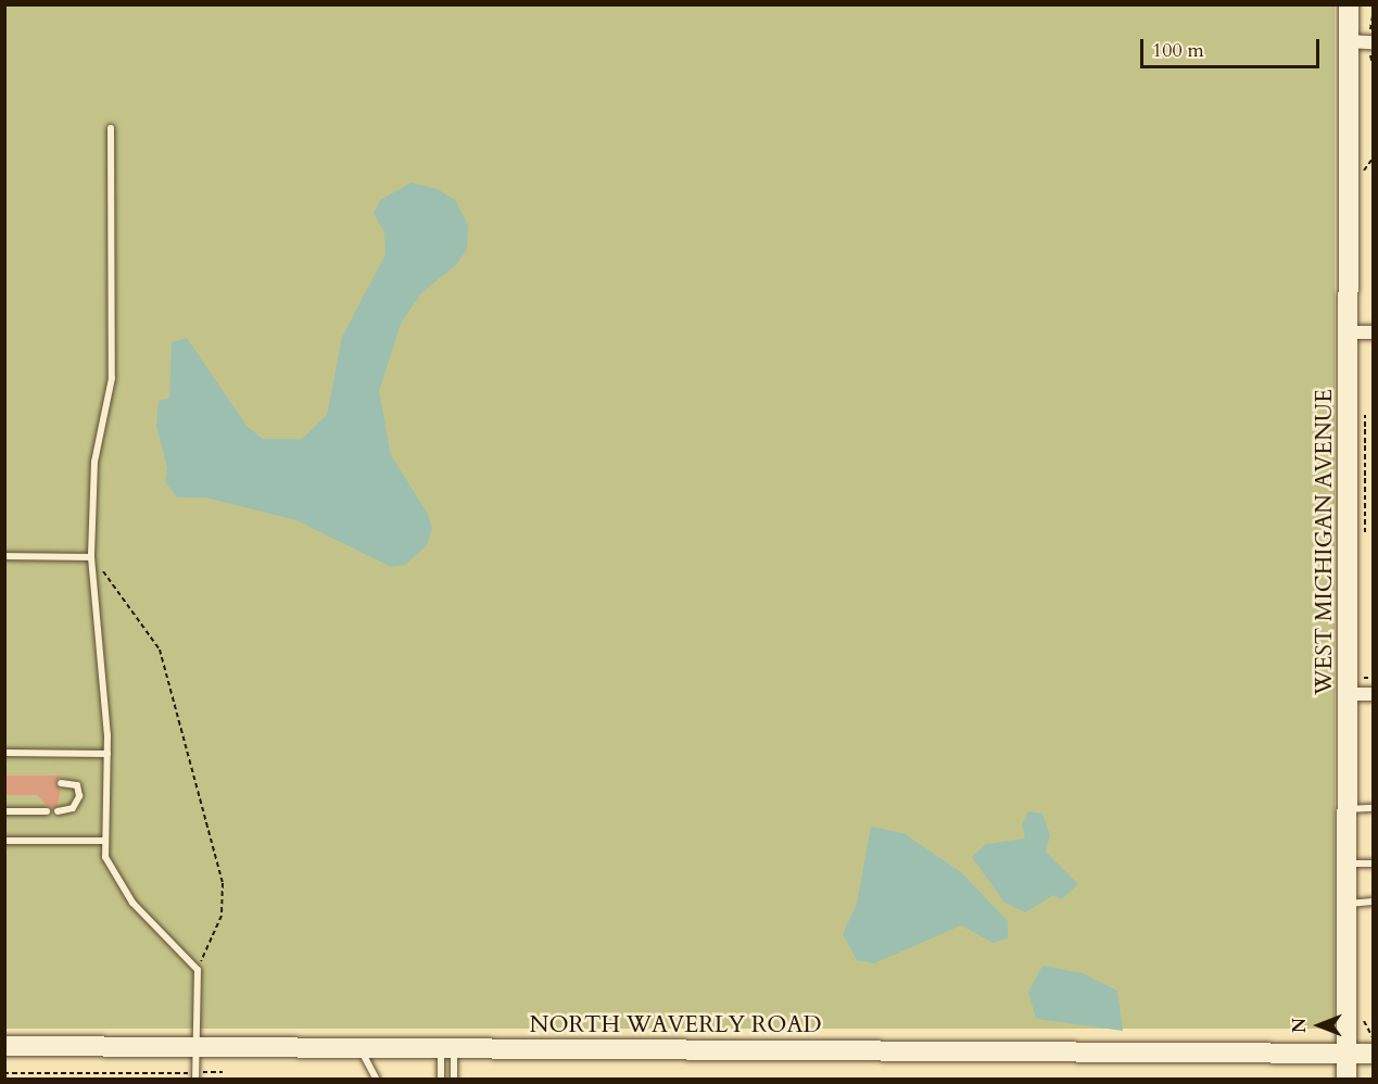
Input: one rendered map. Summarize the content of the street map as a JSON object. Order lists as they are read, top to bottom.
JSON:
{
  "streets": {
    "main road": ["WEST MICHIGAN AVENUE", "NORTH WAVERLY ROAD"]
  },
  "crossings": [
    ["WEST MICHIGAN AVENUE", "NORTH WAVERLY ROAD"]
  ],
  "scale_bar": "100 m",
  "north": "left"
}
